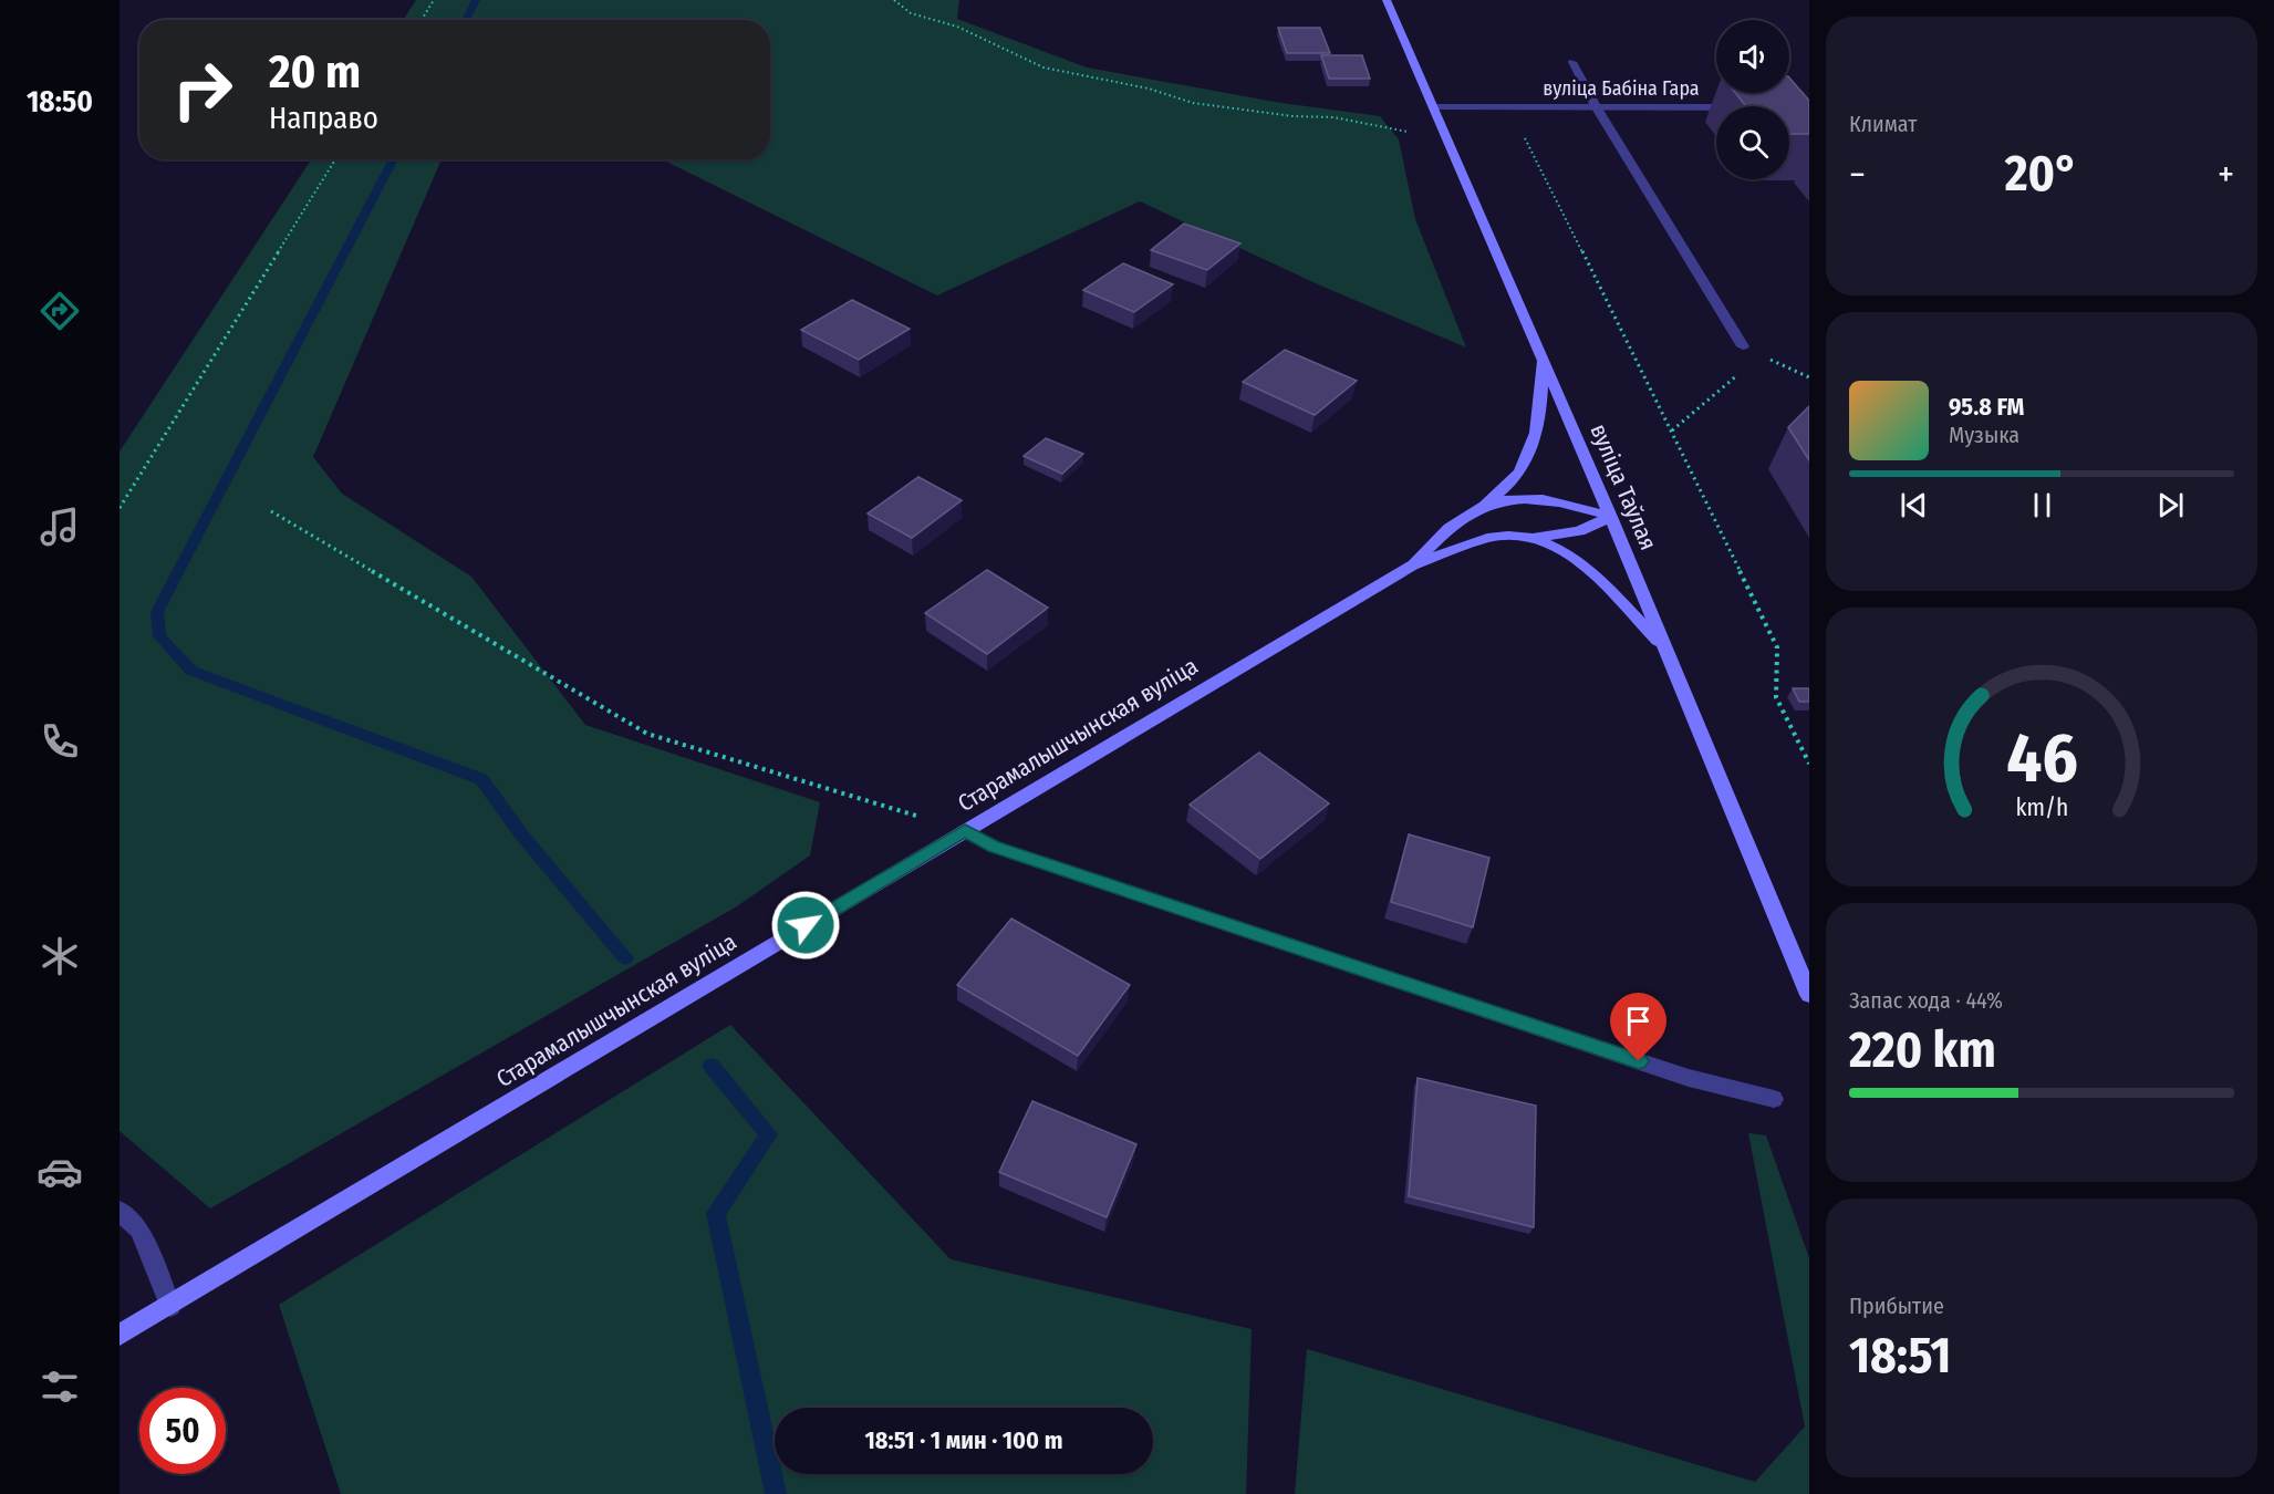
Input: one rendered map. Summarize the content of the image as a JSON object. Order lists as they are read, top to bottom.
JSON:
{
  "streets": {
    "main road": ["вуліца Таўлая", "Старамалышчынская вуліца"],
    "street": ["вуліца Бабіна Гара"]
  },
  "crossings": [
    ["вуліца Бабіна Гара", "вуліца Таўлая"]
  ],
  "page": {
    "tabs": "18:50",
    "tile": [
      "Климат",
      ["Запас хода · 44%", "220 km"],
      ["Прибытие", "18:51"]
    ],
    "turn": ["20 m", "Направо"],
    "heat": ["−", "20°", "+"],
    "song": ["95.8 FM", "Музыка"],
    "limit": "50",
    "trip": "18:51 · 1 мин · 100 m",
    "gauge": ["46", "km/h"]
  }
}
